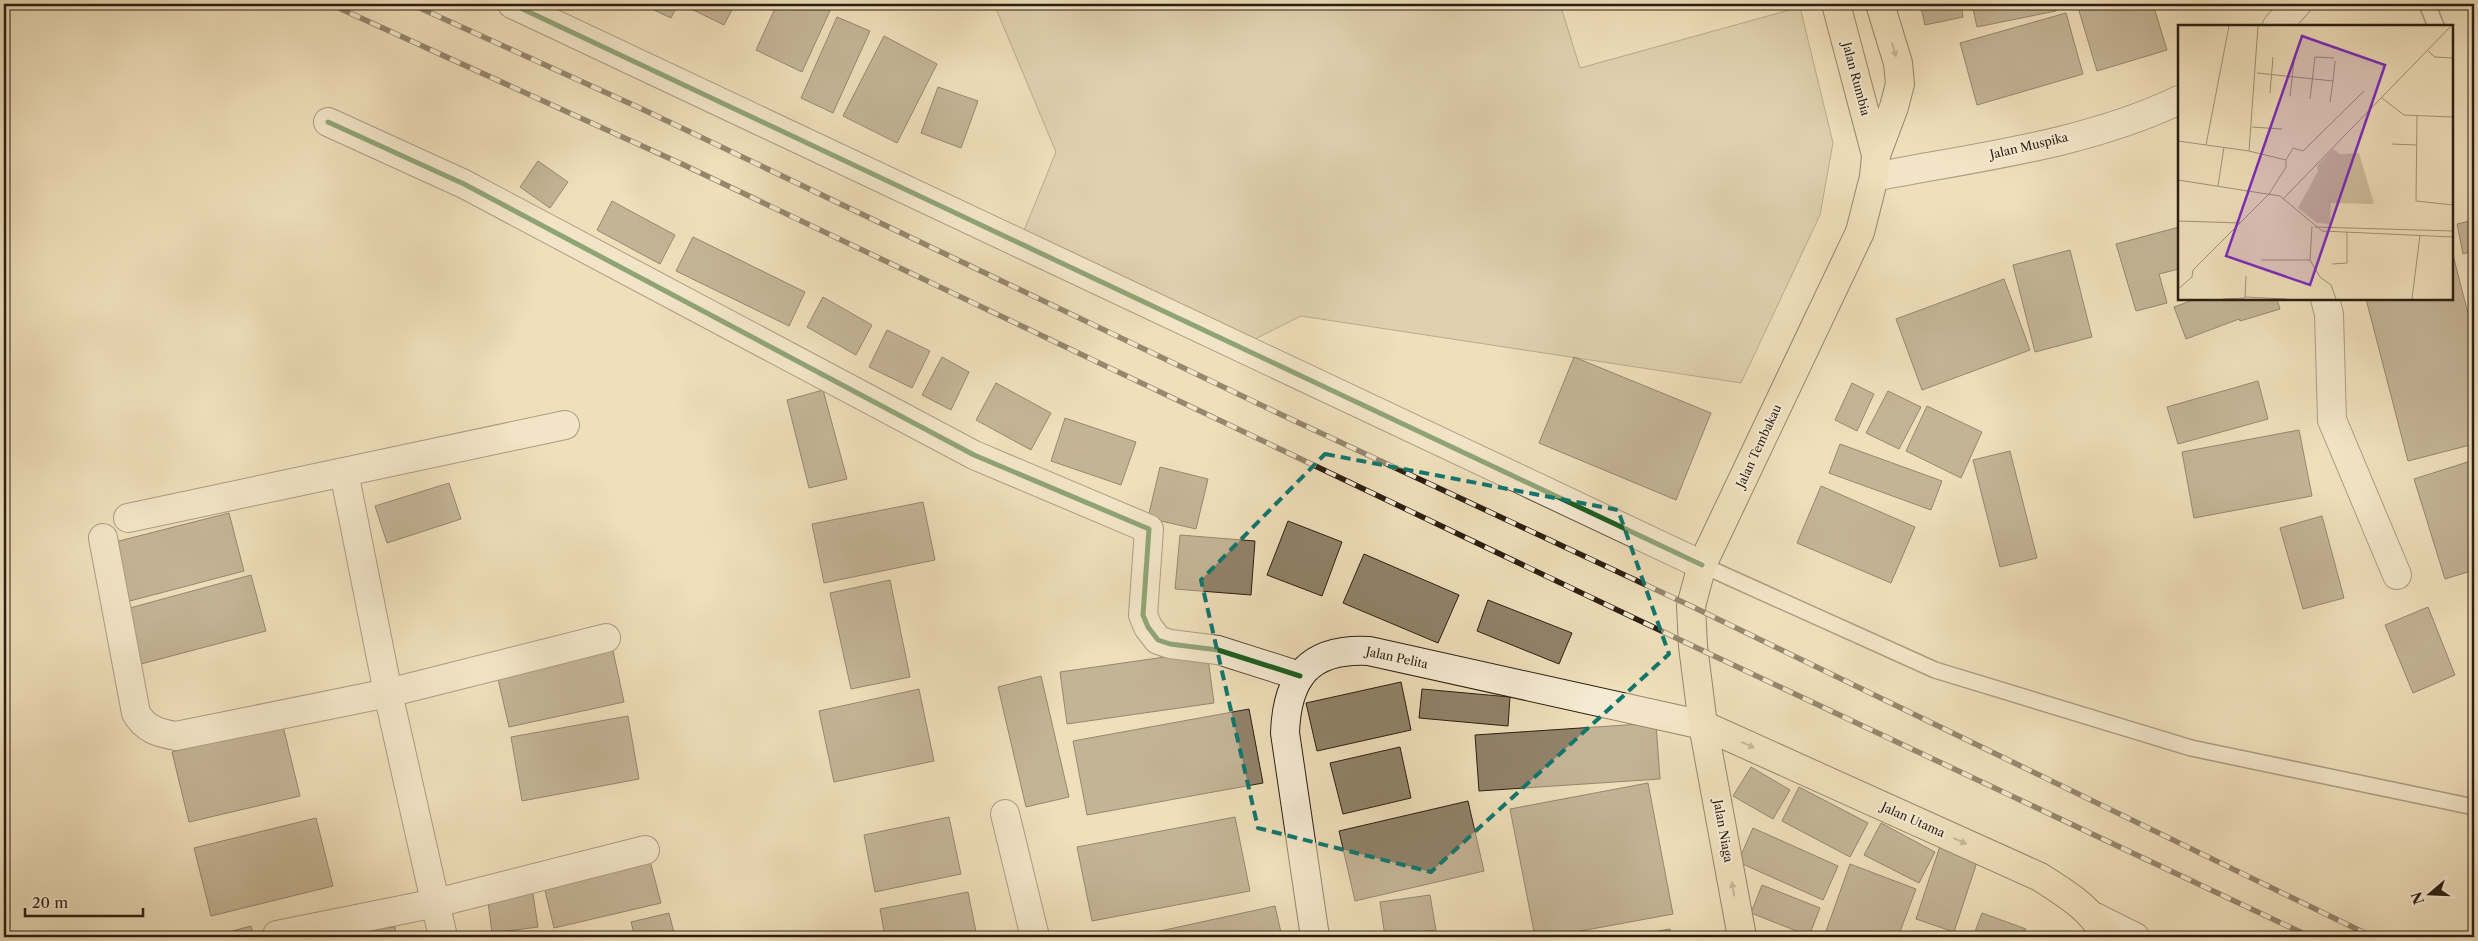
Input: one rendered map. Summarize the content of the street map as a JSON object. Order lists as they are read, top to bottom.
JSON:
{
  "streets": {
    "main road": [
      "Jalan Rumbia",
      "Jalan Tembakau",
      "Jalan Utama",
      "Jalan Niaga"
    ],
    "street": ["Jalan Muspika", "Jalan Pelita"]
  },
  "crossings": [
    ["Jalan Rumbia", "Jalan Muspika"],
    ["Jalan Rumbia", "Jalan Tembakau"],
    ["Jalan Muspika", "Jalan Tembakau"],
    ["Jalan Tembakau", "Jalan Pelita"],
    ["Jalan Tembakau", "Jalan Utama"],
    ["Jalan Tembakau", "Jalan Niaga"],
    ["Jalan Pelita", "Jalan Utama"],
    ["Jalan Pelita", "Jalan Niaga"],
    ["Jalan Utama", "Jalan Niaga"]
  ],
  "one_way": ["Jalan Utama", "Jalan Niaga"],
  "scale_bar": "20 m",
  "north": "left"
}
